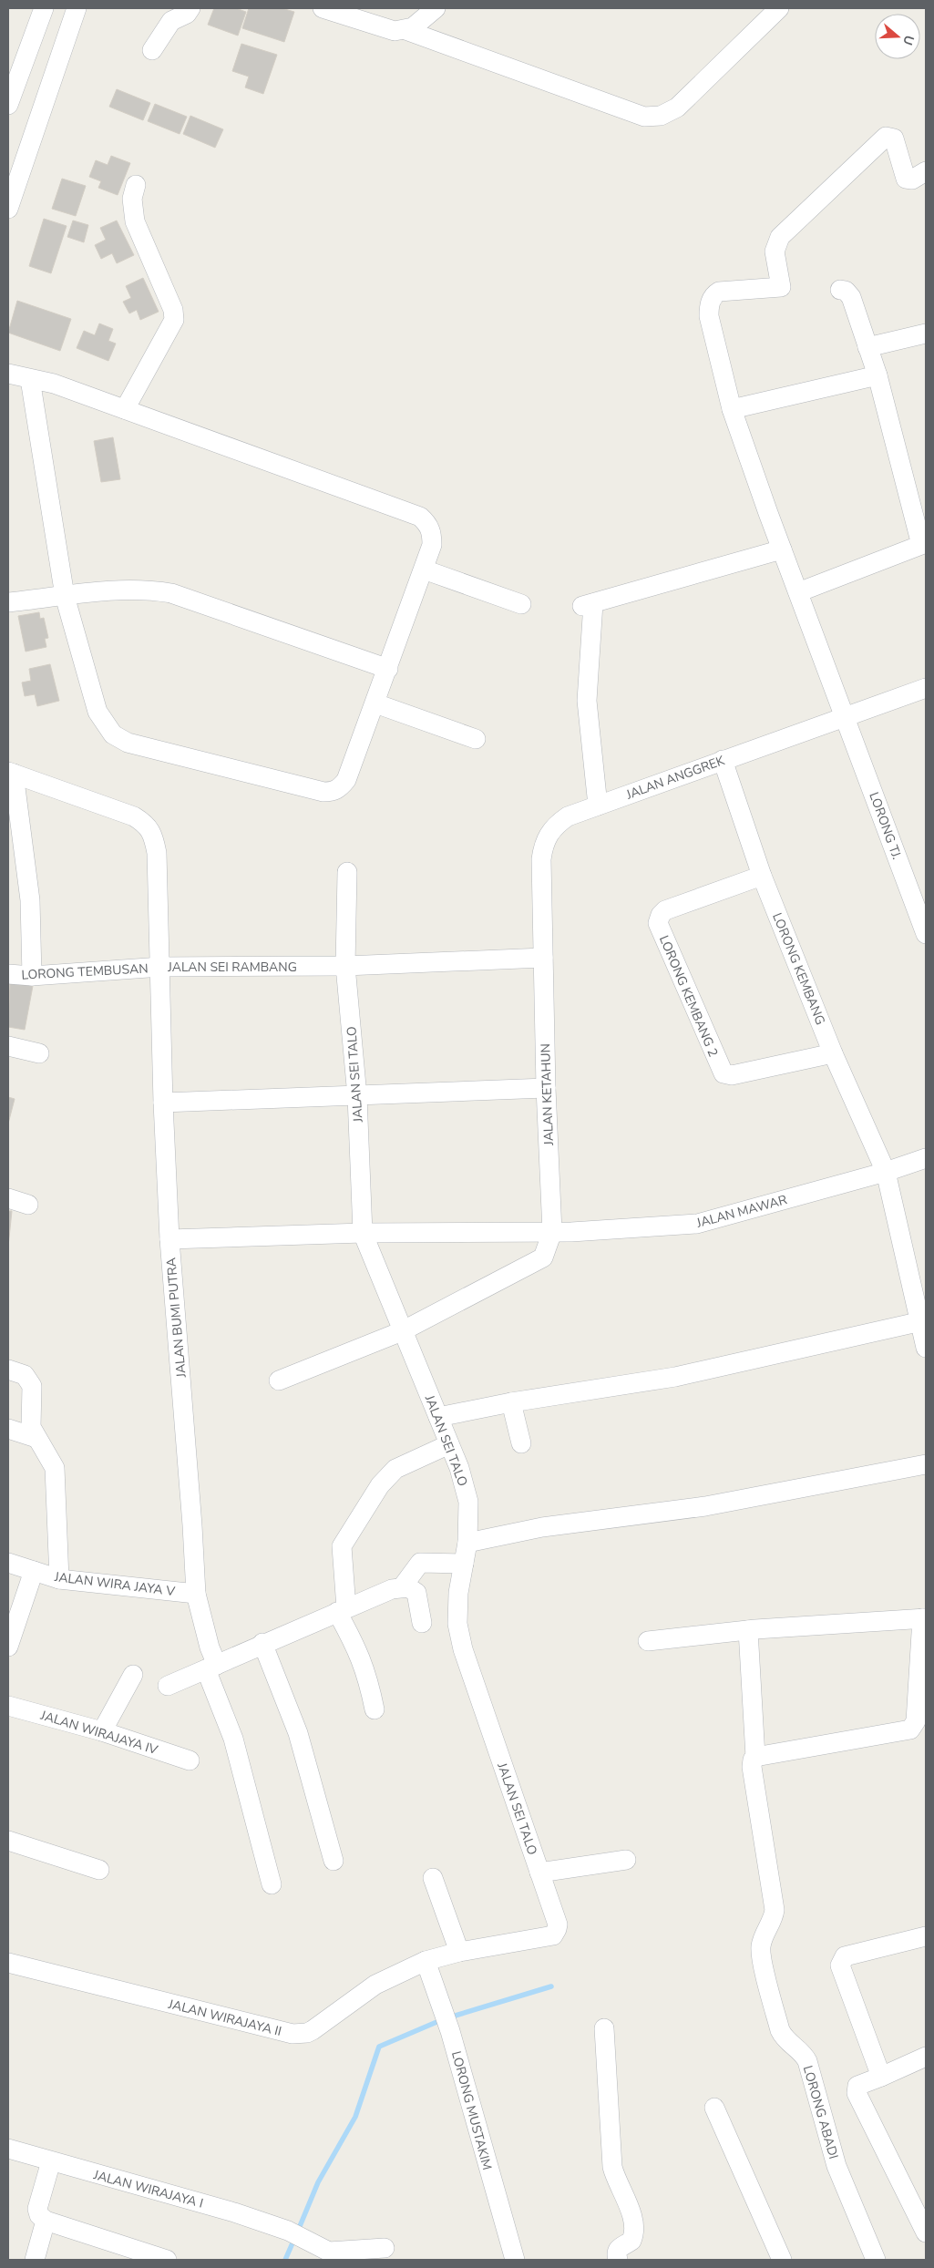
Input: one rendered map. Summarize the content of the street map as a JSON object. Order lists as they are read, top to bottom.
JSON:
{
  "streets": {
    "street": [
      "JALAN ANGGREK",
      "LORONG TJ.",
      "JALAN SEI RAMBANG",
      "LORONG KEMBANG",
      "LORONG TEMBUSAN",
      "LORONG KEMBANG 2",
      "JALAN SEI TALO",
      "JALAN KETAHUN",
      "JALAN MAWAR",
      "JALAN BUMI PUTRA",
      "JALAN WIRA JAYA V",
      "JALAN WIRAJAYA IV",
      "JALAN WIRAJAYA II",
      "LORONG MUSTAKIM",
      "LORONG ABADI",
      "JALAN WIRAJAYA I"
    ]
  },
  "crossings": [
    ["JALAN ANGGREK", "LORONG TJ."],
    ["JALAN ANGGREK", "JALAN SEI RAMBANG"],
    ["JALAN ANGGREK", "LORONG KEMBANG"],
    ["JALAN ANGGREK", "JALAN KETAHUN"],
    ["JALAN SEI RAMBANG", "LORONG TEMBUSAN"],
    ["JALAN SEI RAMBANG", "JALAN SEI TALO"],
    ["JALAN SEI RAMBANG", "JALAN KETAHUN"],
    ["JALAN SEI RAMBANG", "JALAN BUMI PUTRA"],
    ["LORONG KEMBANG", "LORONG KEMBANG 2"],
    ["LORONG KEMBANG", "JALAN MAWAR"],
    ["LORONG TEMBUSAN", "JALAN BUMI PUTRA"],
    ["JALAN SEI TALO", "JALAN MAWAR"],
    ["JALAN SEI TALO", "JALAN WIRAJAYA II"],
    ["JALAN SEI TALO", "LORONG MUSTAKIM"],
    ["JALAN KETAHUN", "JALAN MAWAR"],
    ["JALAN MAWAR", "JALAN BUMI PUTRA"],
    ["JALAN BUMI PUTRA", "JALAN WIRA JAYA V"],
    ["JALAN WIRAJAYA II", "LORONG MUSTAKIM"]
  ],
  "north": "right"
}
